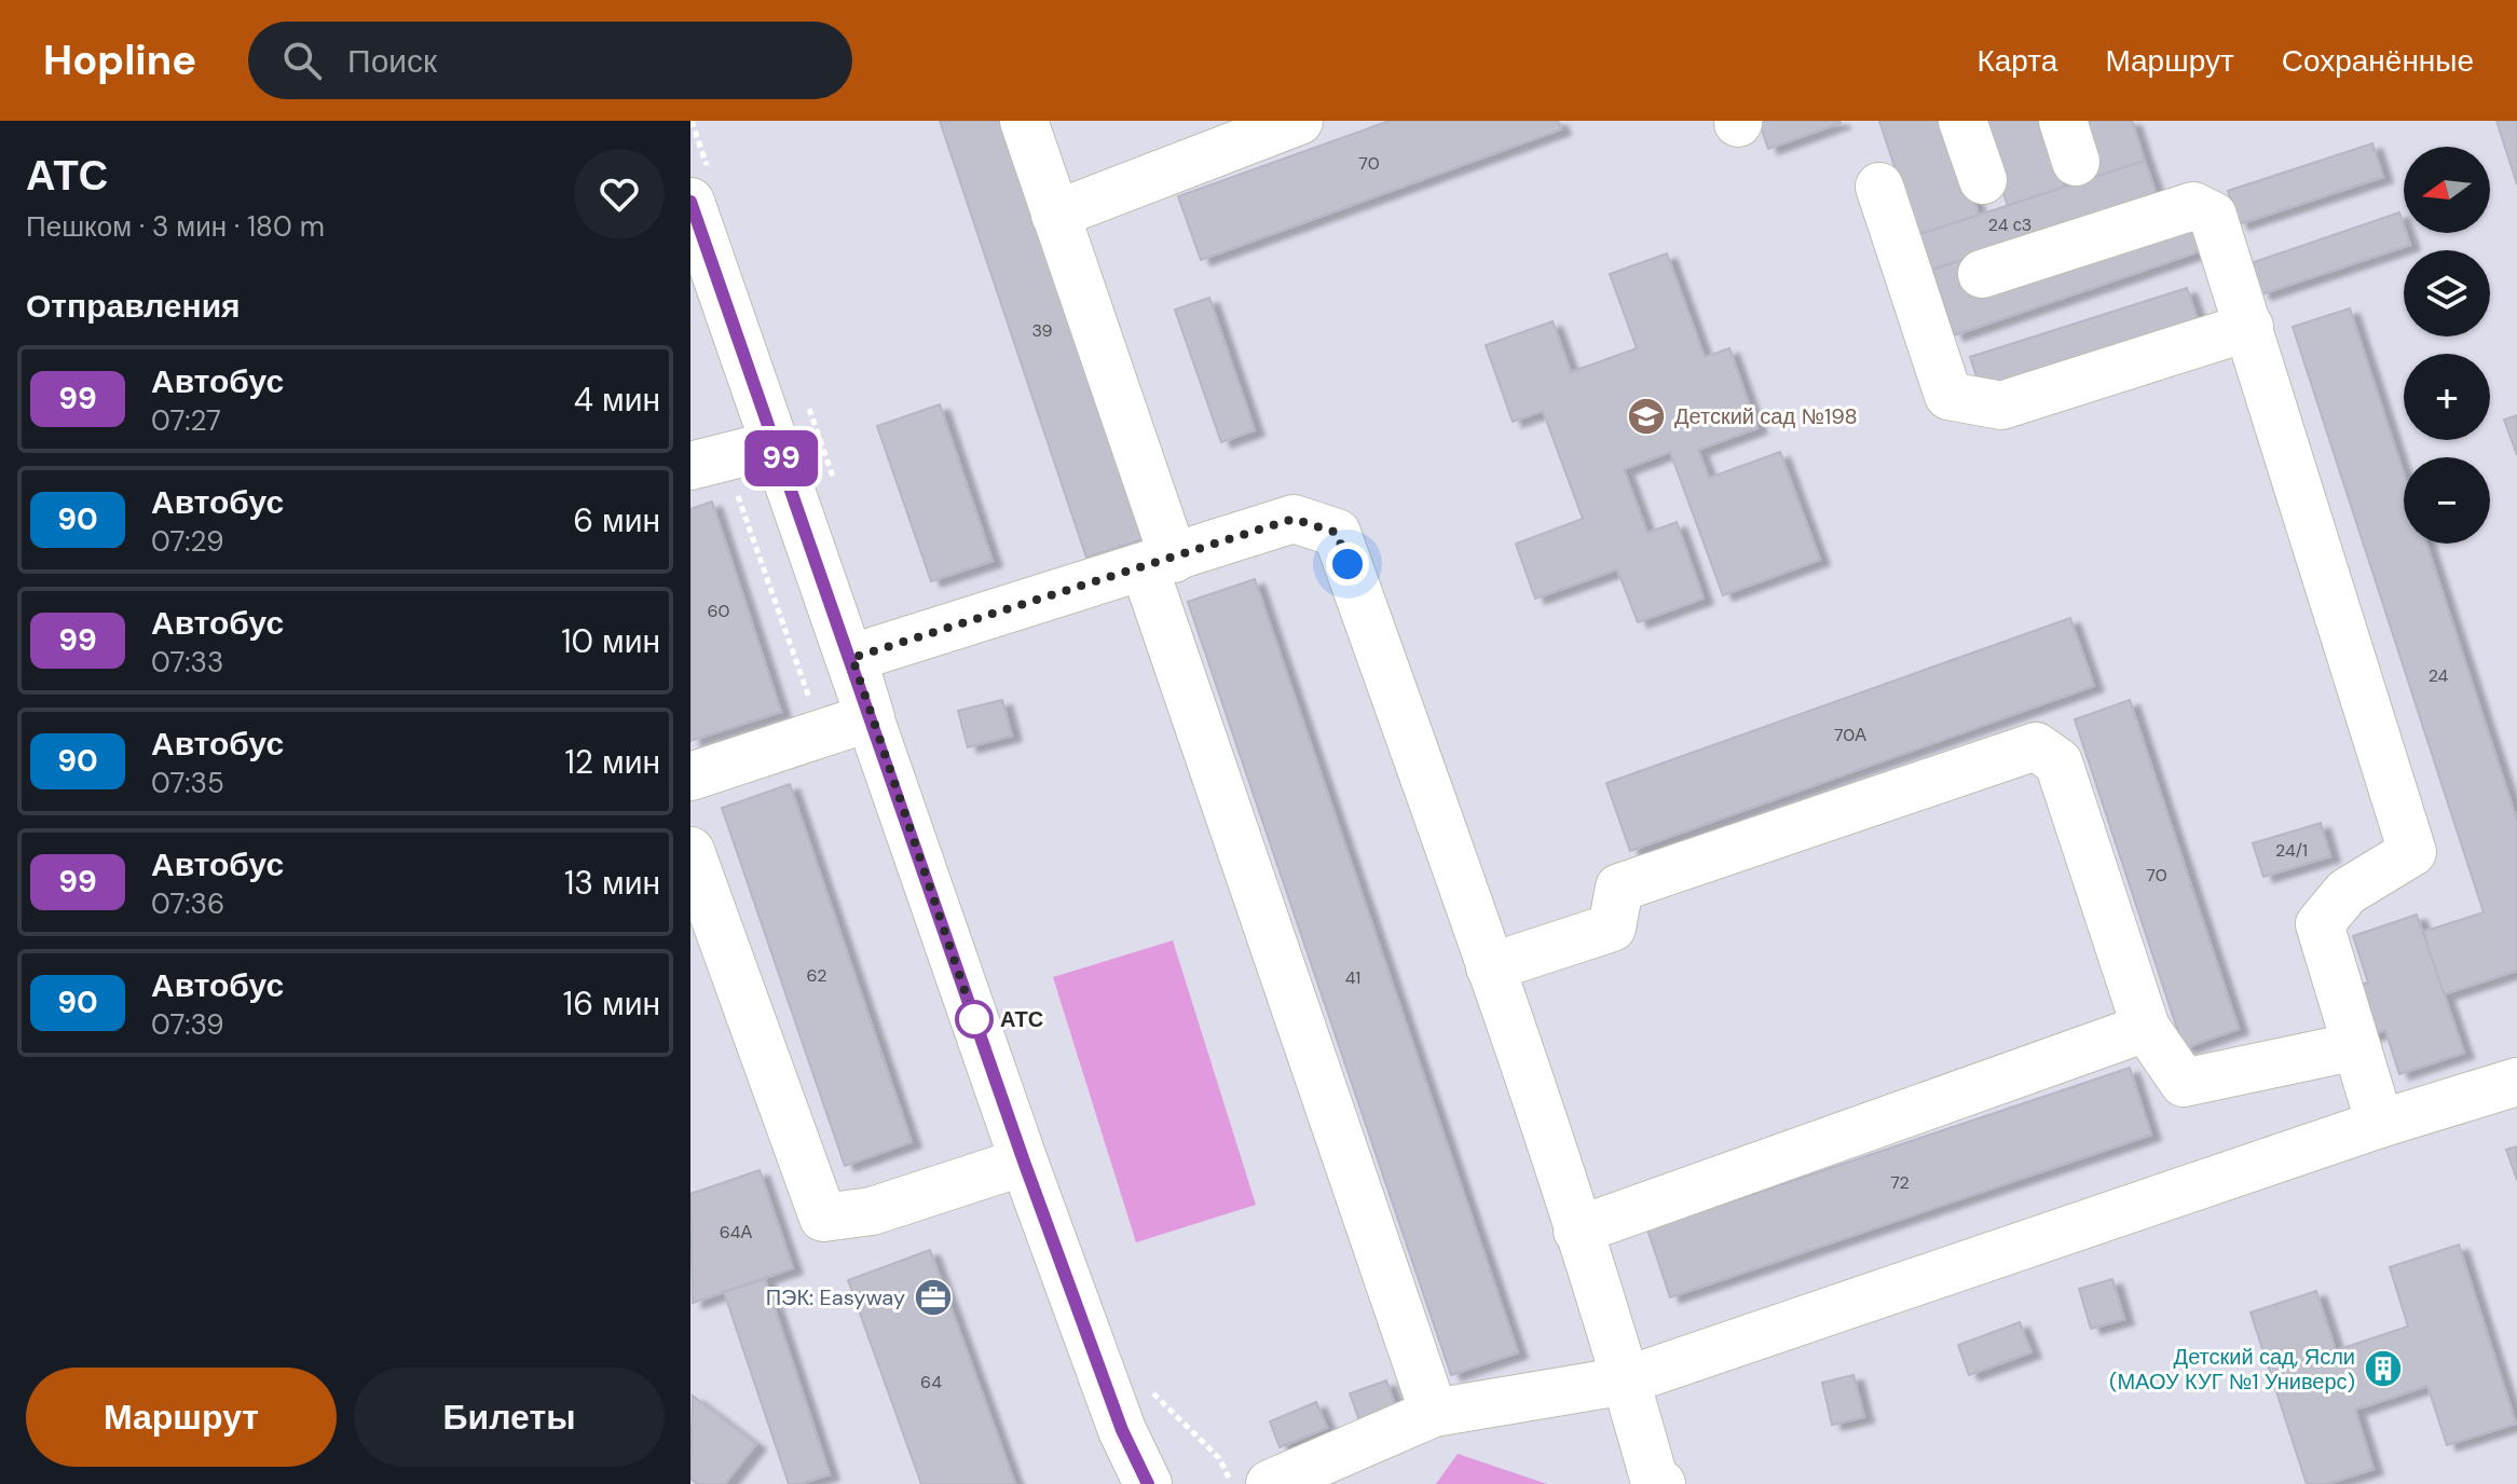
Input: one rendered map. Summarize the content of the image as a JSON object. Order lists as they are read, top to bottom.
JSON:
{
  "places": {
    "school or university": ["Детский сад №198"],
    "other": ["АТС"],
    "office": ["ПЭК: Easyway"],
    "building": ["Детский сад, Ясли (МАОУ КУГ №1 Универс)"]
  },
  "lines": ["bus line 99"],
  "house_numbers": [
    "70",
    "24 с3",
    "39",
    "60",
    "24",
    "70А",
    "24/1",
    "70",
    "62",
    "41",
    "72",
    "64А",
    "64"
  ],
  "north": "left",
  "page": {
    "header": "Hopline",
    "search": "Поиск",
    "nav": ["Карта", "Маршрут", "Сохранённые"],
    "heading": [
      ["АТС", "Пешком · 3 мин · 180 m"],
      "Отправления"
    ],
    "on_map": "99",
    "map_buttons": ["+", "−"],
    "list": [
      {
        "mark": "99",
        "name": "Автобус",
        "note": "07:27",
        "value": "4 мин"
      },
      {
        "mark": "90",
        "name": "Автобус",
        "note": "07:29",
        "value": "6 мин"
      },
      {
        "mark": "99",
        "name": "Автобус",
        "note": "07:33",
        "value": "10 мин"
      },
      {
        "mark": "90",
        "name": "Автобус",
        "note": "07:35",
        "value": "12 мин"
      },
      {
        "mark": "99",
        "name": "Автобус",
        "note": "07:36",
        "value": "13 мин"
      },
      {
        "mark": "90",
        "name": "Автобус",
        "note": "07:39",
        "value": "16 мин"
      }
    ],
    "buttons": ["Маршрут", "Билеты"]
  }
}
